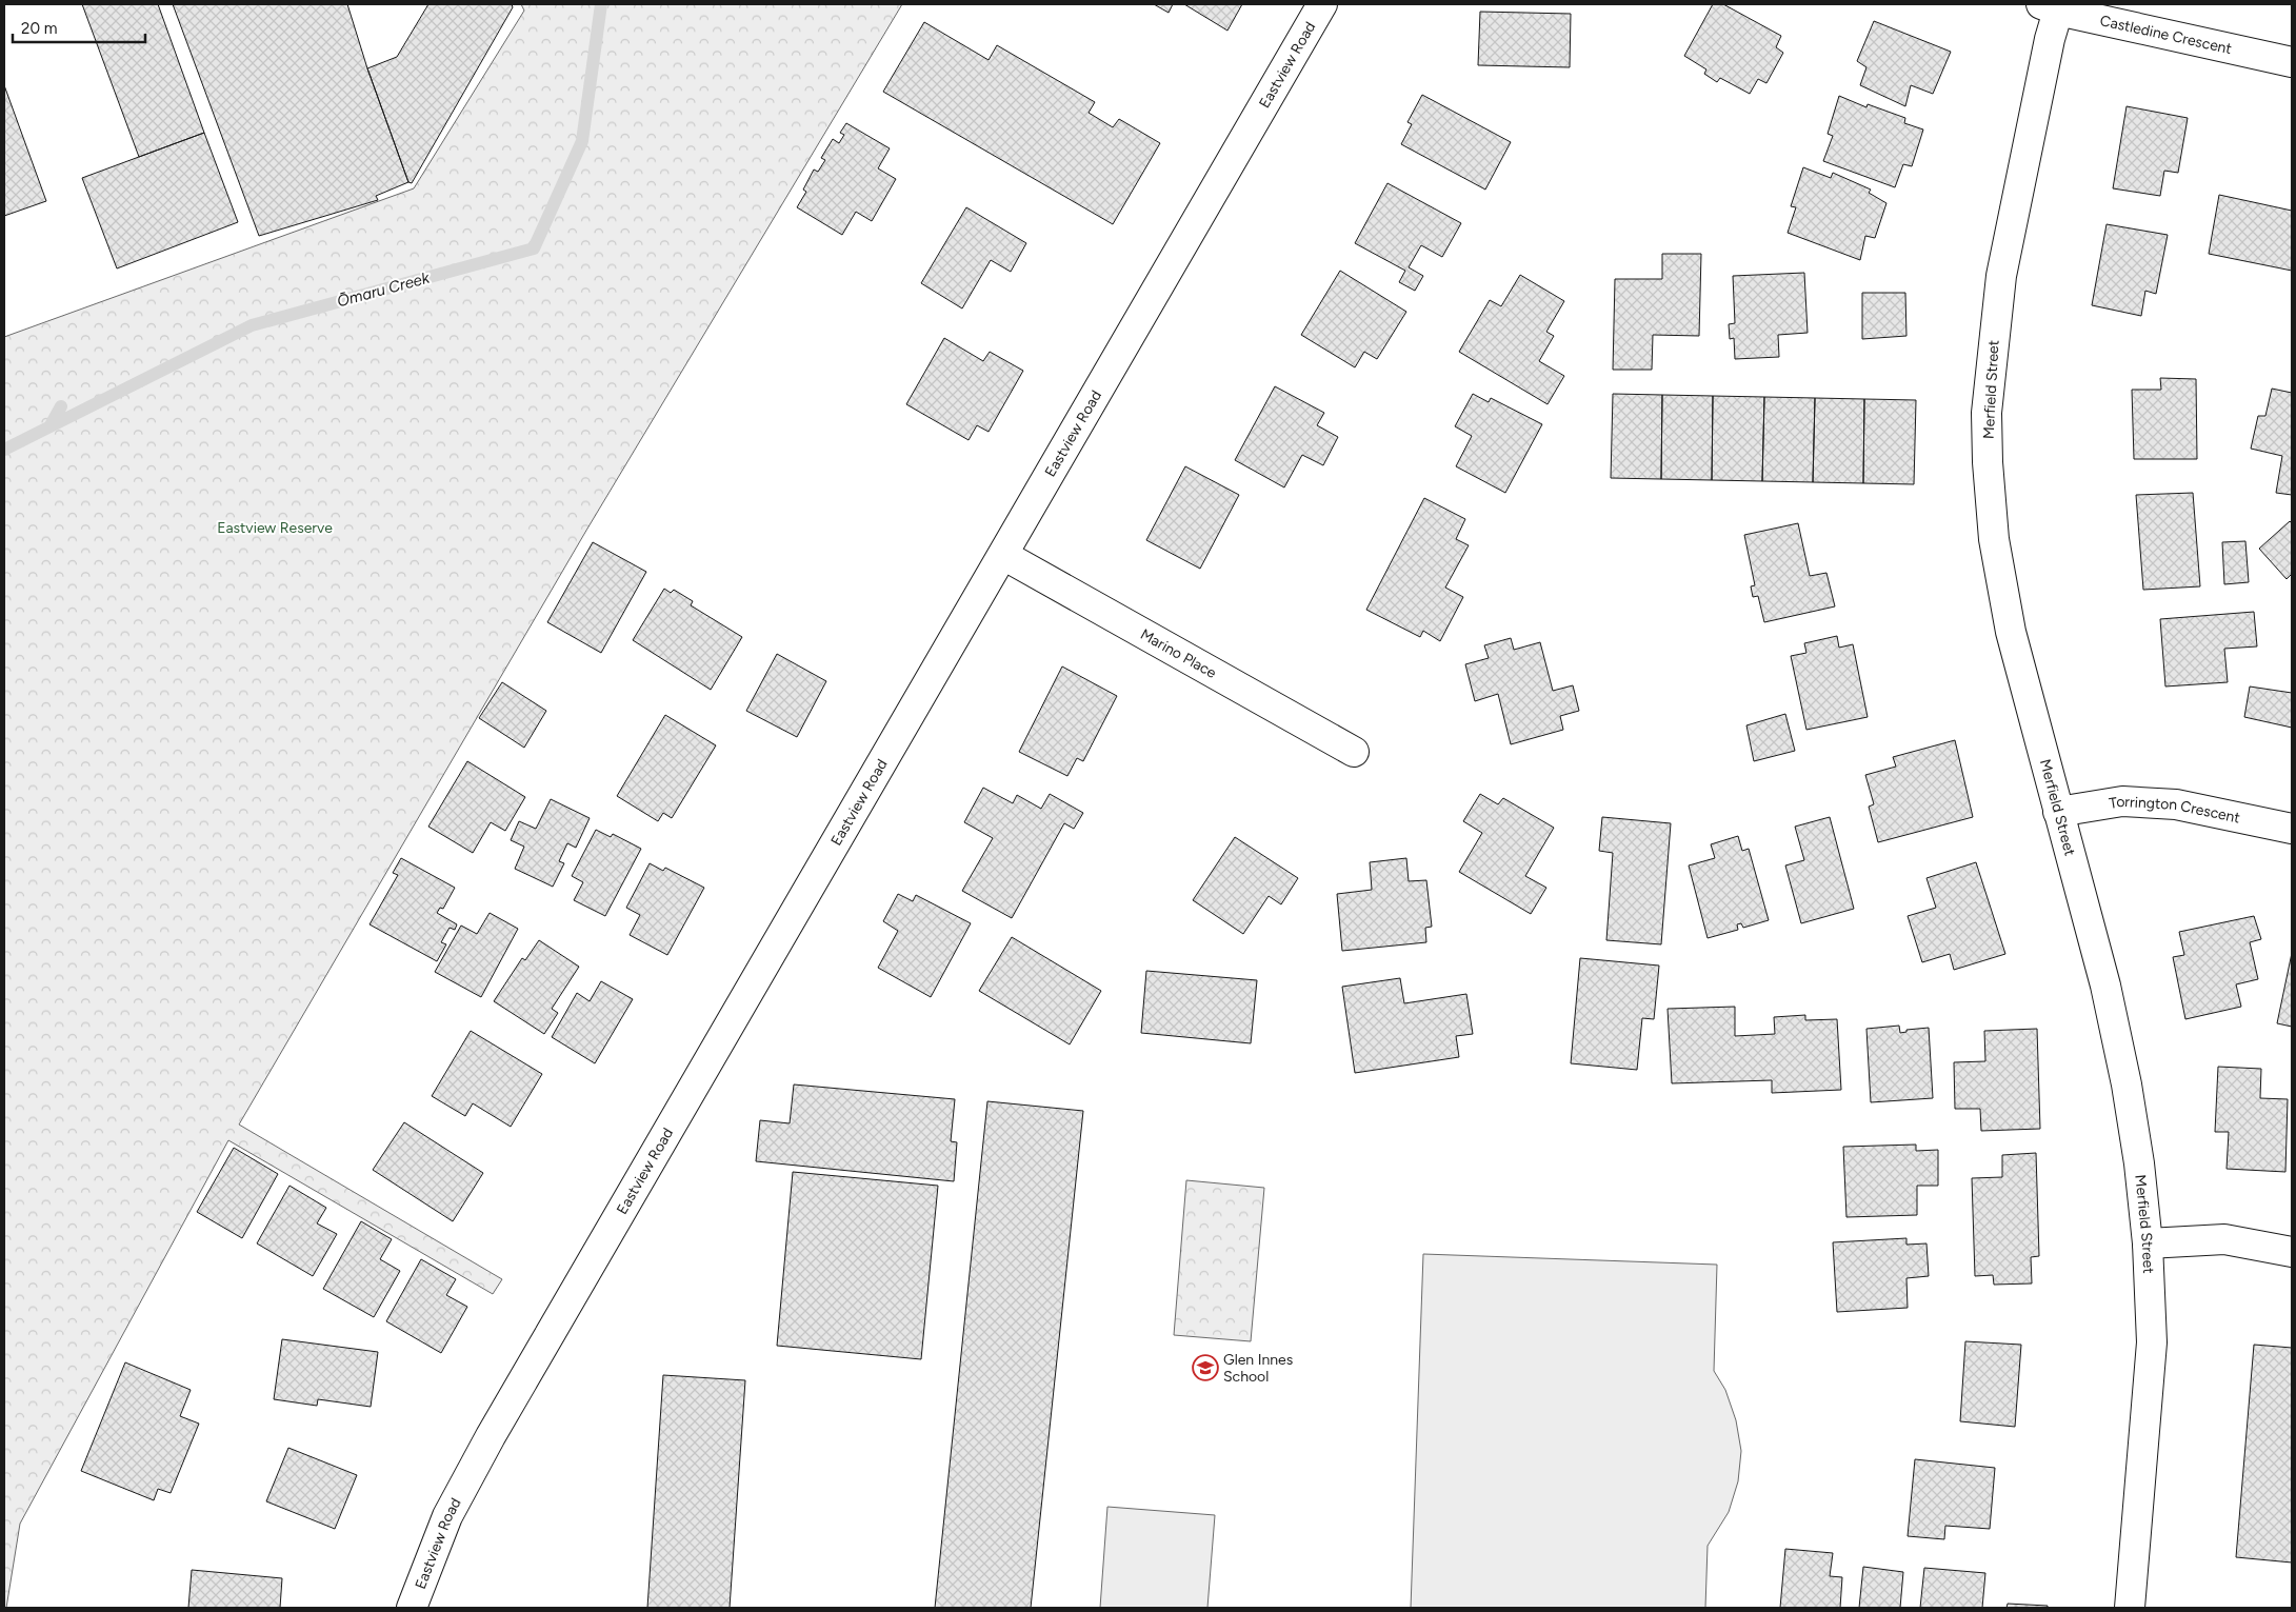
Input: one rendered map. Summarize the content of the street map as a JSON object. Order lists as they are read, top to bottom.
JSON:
{
  "streets": {
    "street": [
      "Castledine Crescent",
      "Eastview Road",
      "Merfield Street",
      "Marino Place",
      "Torrington Crescent"
    ]
  },
  "crossings": [
    ["Castledine Crescent", "Merfield Street"],
    ["Eastview Road", "Marino Place"],
    ["Merfield Street", "Torrington Crescent"]
  ],
  "water": ["Ōmaru Creek"],
  "parks": ["Eastview Reserve"],
  "places": {
    "school or university": ["Glen Innes School"]
  },
  "scale_bar": "20 m"
}
